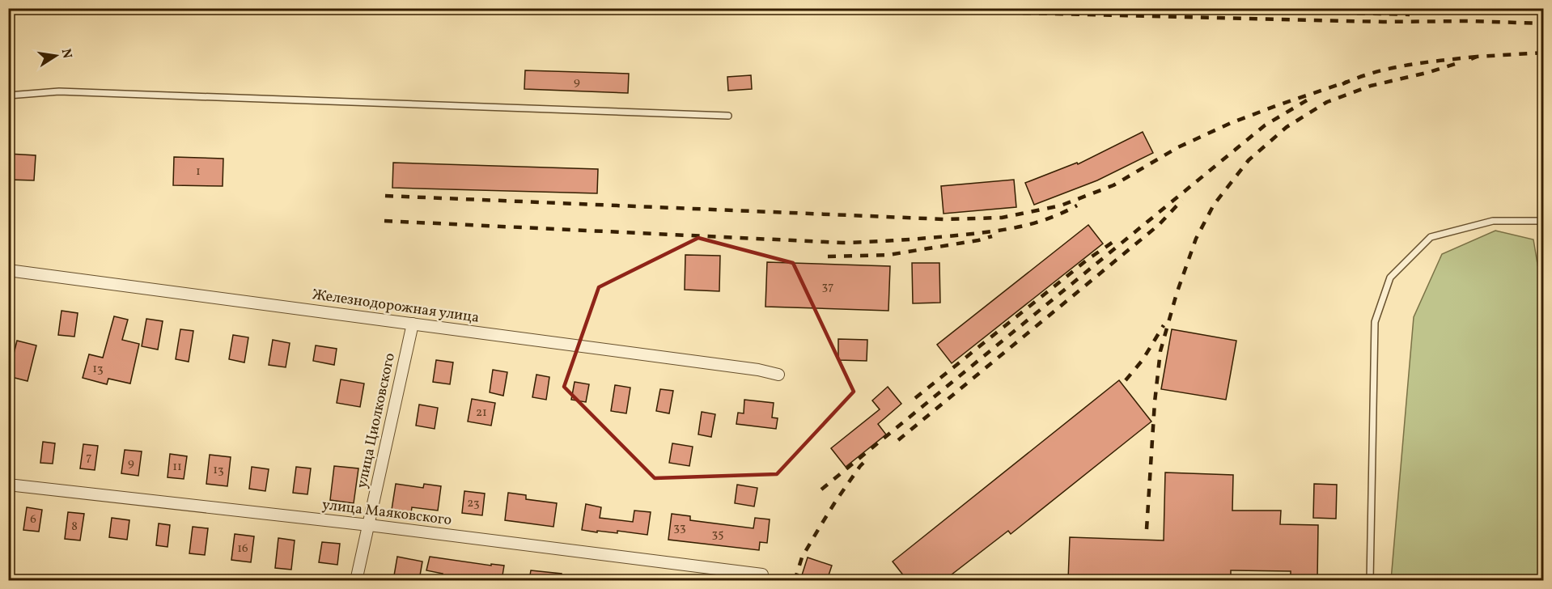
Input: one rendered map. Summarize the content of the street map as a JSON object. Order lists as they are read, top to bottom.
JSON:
{
  "streets": {
    "street": ["Железнодорожная улица", "улица Циолковского", "улица Маяковского"]
  },
  "crossings": [
    ["Железнодорожная улица", "улица Циолковского"],
    ["улица Циолковского", "улица Маяковского"]
  ],
  "house_numbers": [
    "9",
    "1",
    "37",
    "13",
    "21",
    "7",
    "9",
    "11",
    "13",
    "23",
    "6",
    "8",
    "33",
    "35",
    "16"
  ],
  "north": "right"
}
